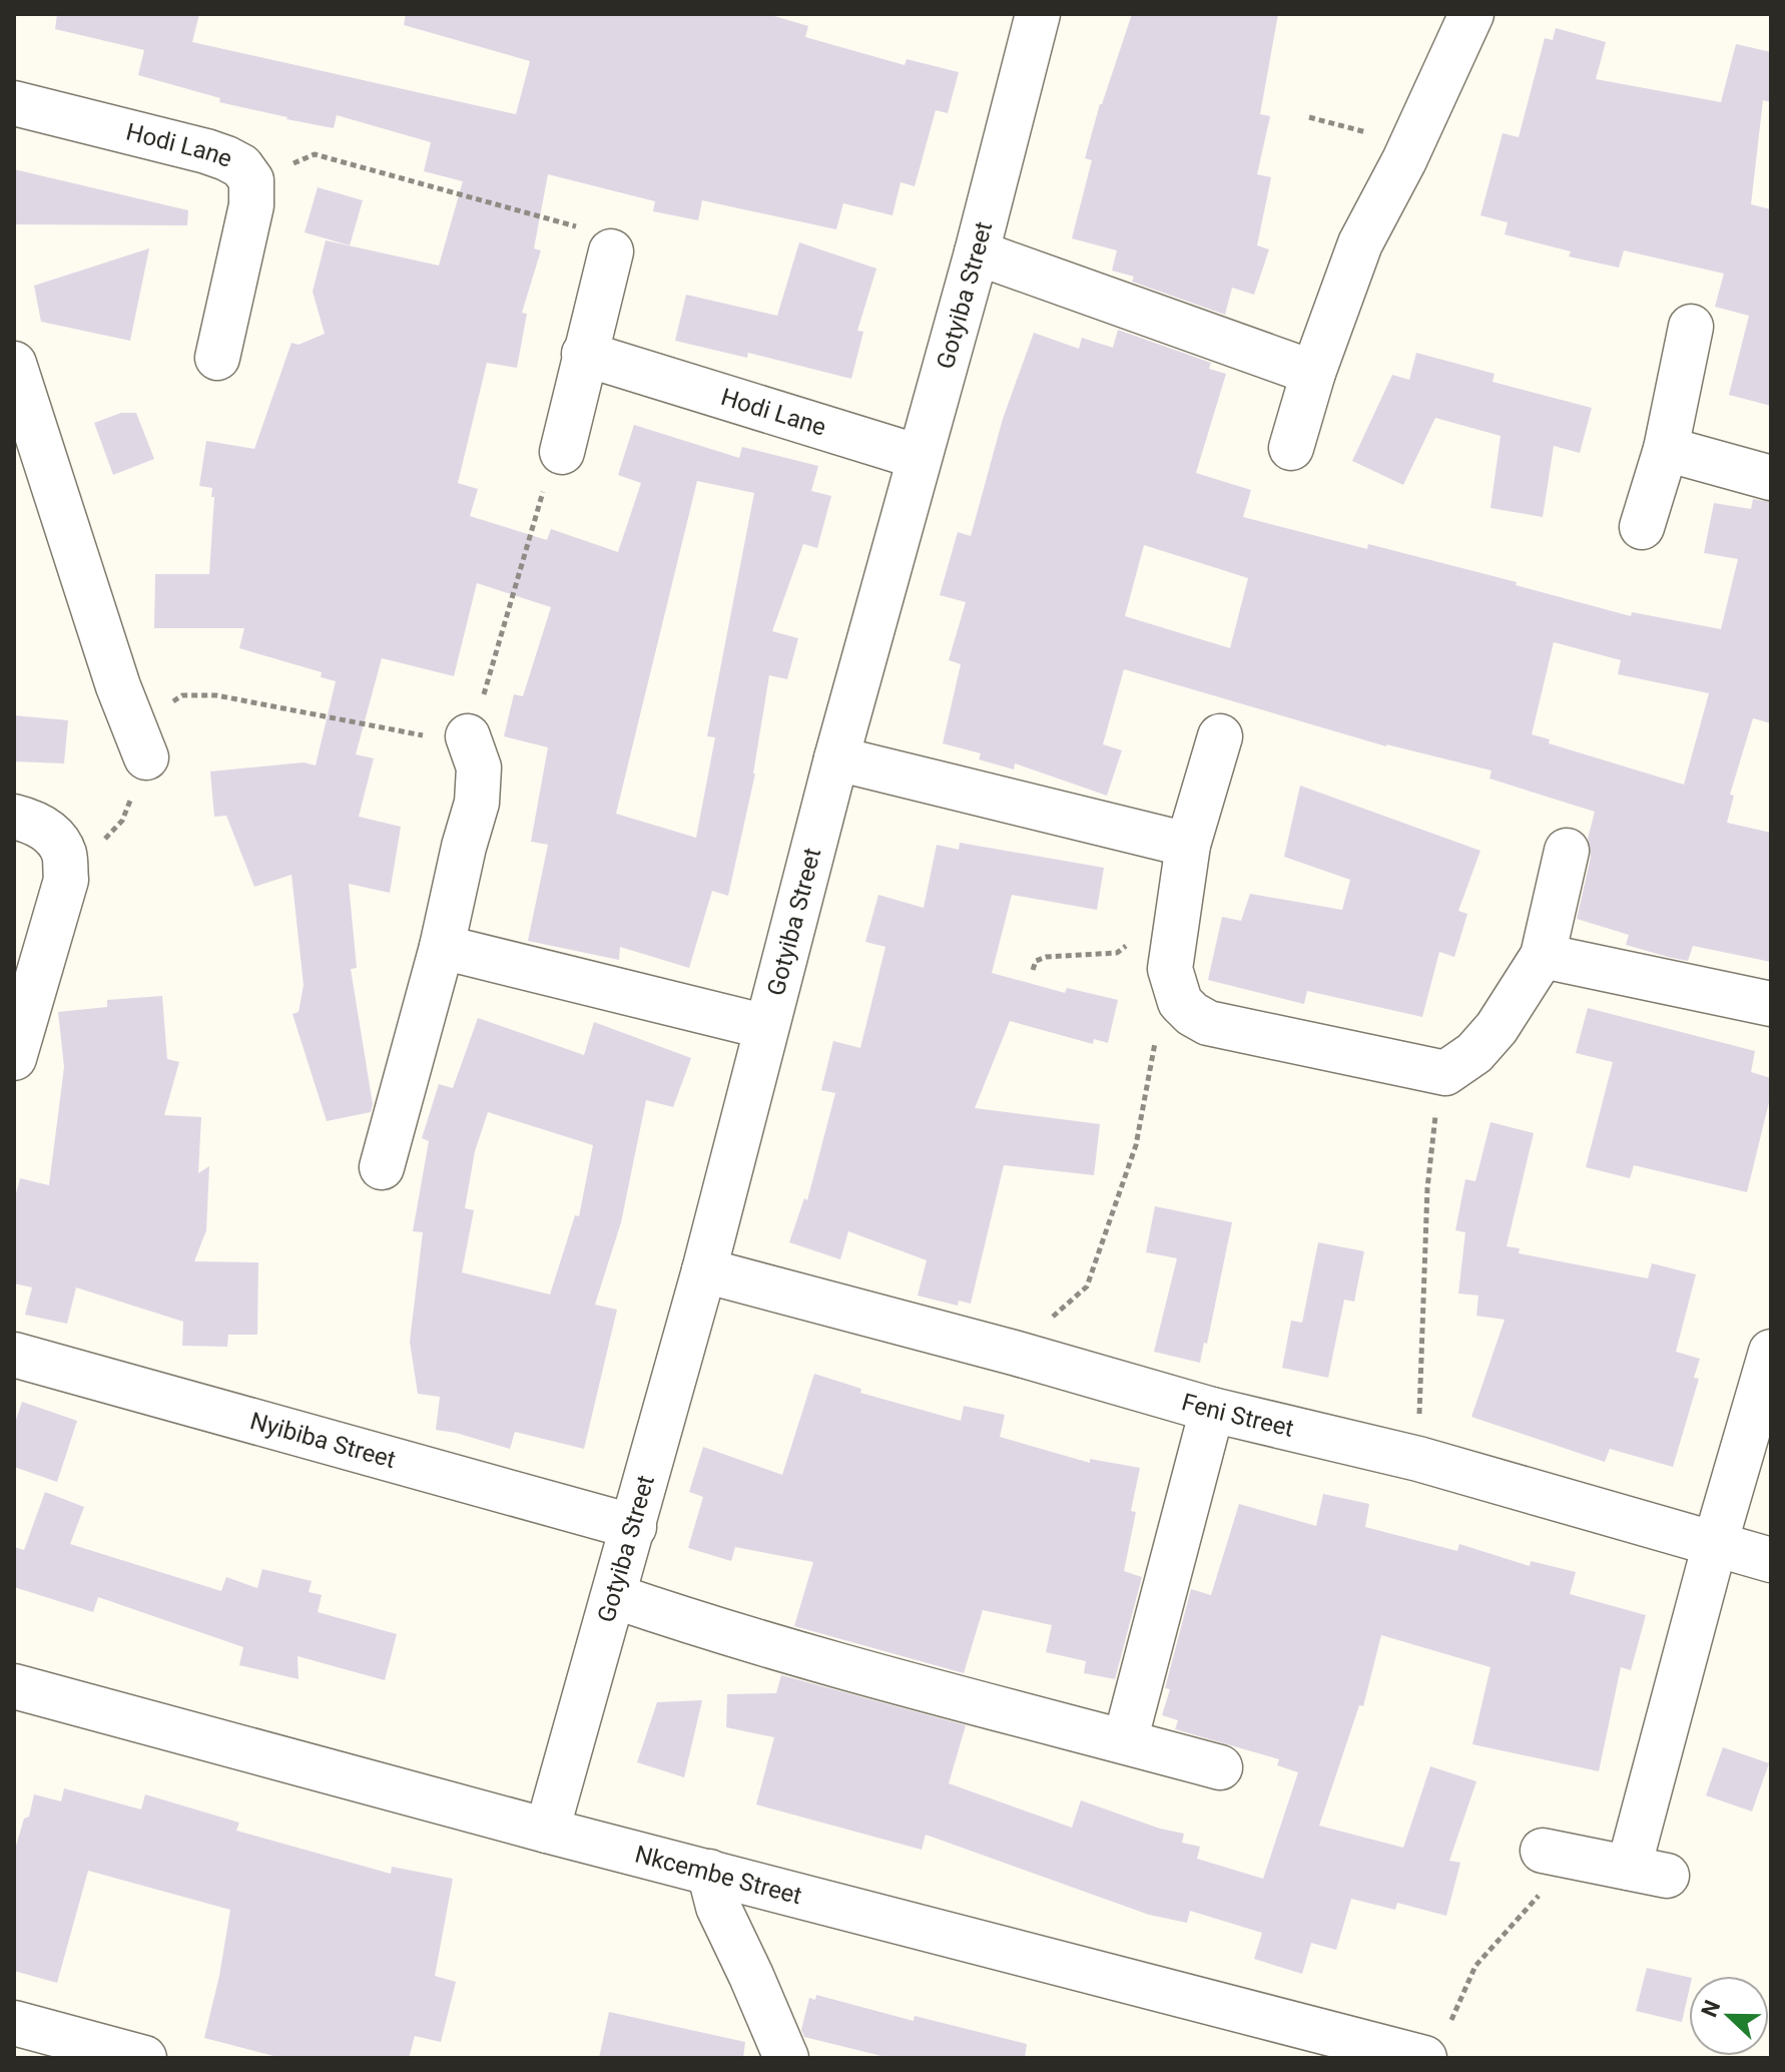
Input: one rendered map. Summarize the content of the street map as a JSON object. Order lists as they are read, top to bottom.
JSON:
{
  "streets": {
    "street": [
      "Hodi Lane",
      "Gotyiba Street",
      "Feni Street",
      "Nyibiba Street",
      "Nkcembe Street"
    ]
  },
  "crossings": [
    ["Hodi Lane", "Gotyiba Street"],
    ["Gotyiba Street", "Feni Street"],
    ["Gotyiba Street", "Nyibiba Street"],
    ["Gotyiba Street", "Nkcembe Street"]
  ],
  "north": "left"
}
